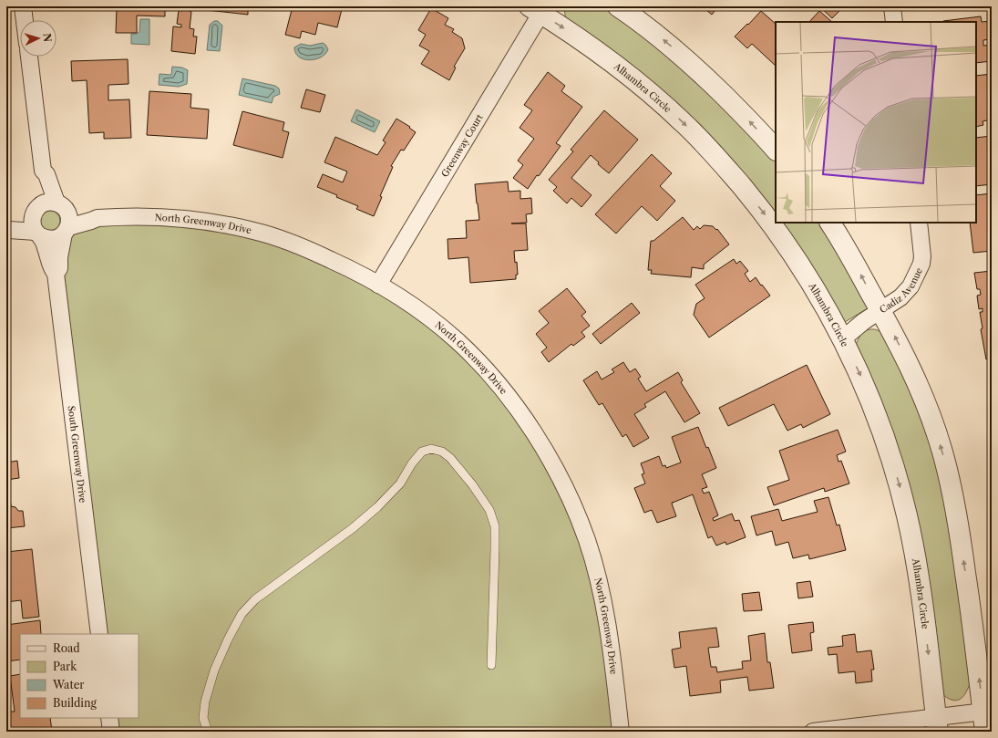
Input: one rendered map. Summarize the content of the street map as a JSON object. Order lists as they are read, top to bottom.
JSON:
{
  "streets": {
    "street": [
      "Alhambra Circle",
      "Greenway Court",
      "North Greenway Drive",
      "Cadiz Avenue",
      "South Greenway Drive"
    ]
  },
  "crossings": [
    ["Alhambra Circle", "Greenway Court"],
    ["Alhambra Circle", "Cadiz Avenue"],
    ["Greenway Court", "North Greenway Drive"],
    ["North Greenway Drive", "South Greenway Drive"]
  ],
  "legend": [
    "Road",
    "Park",
    "Water",
    "Building"
  ],
  "north": "right"
}
